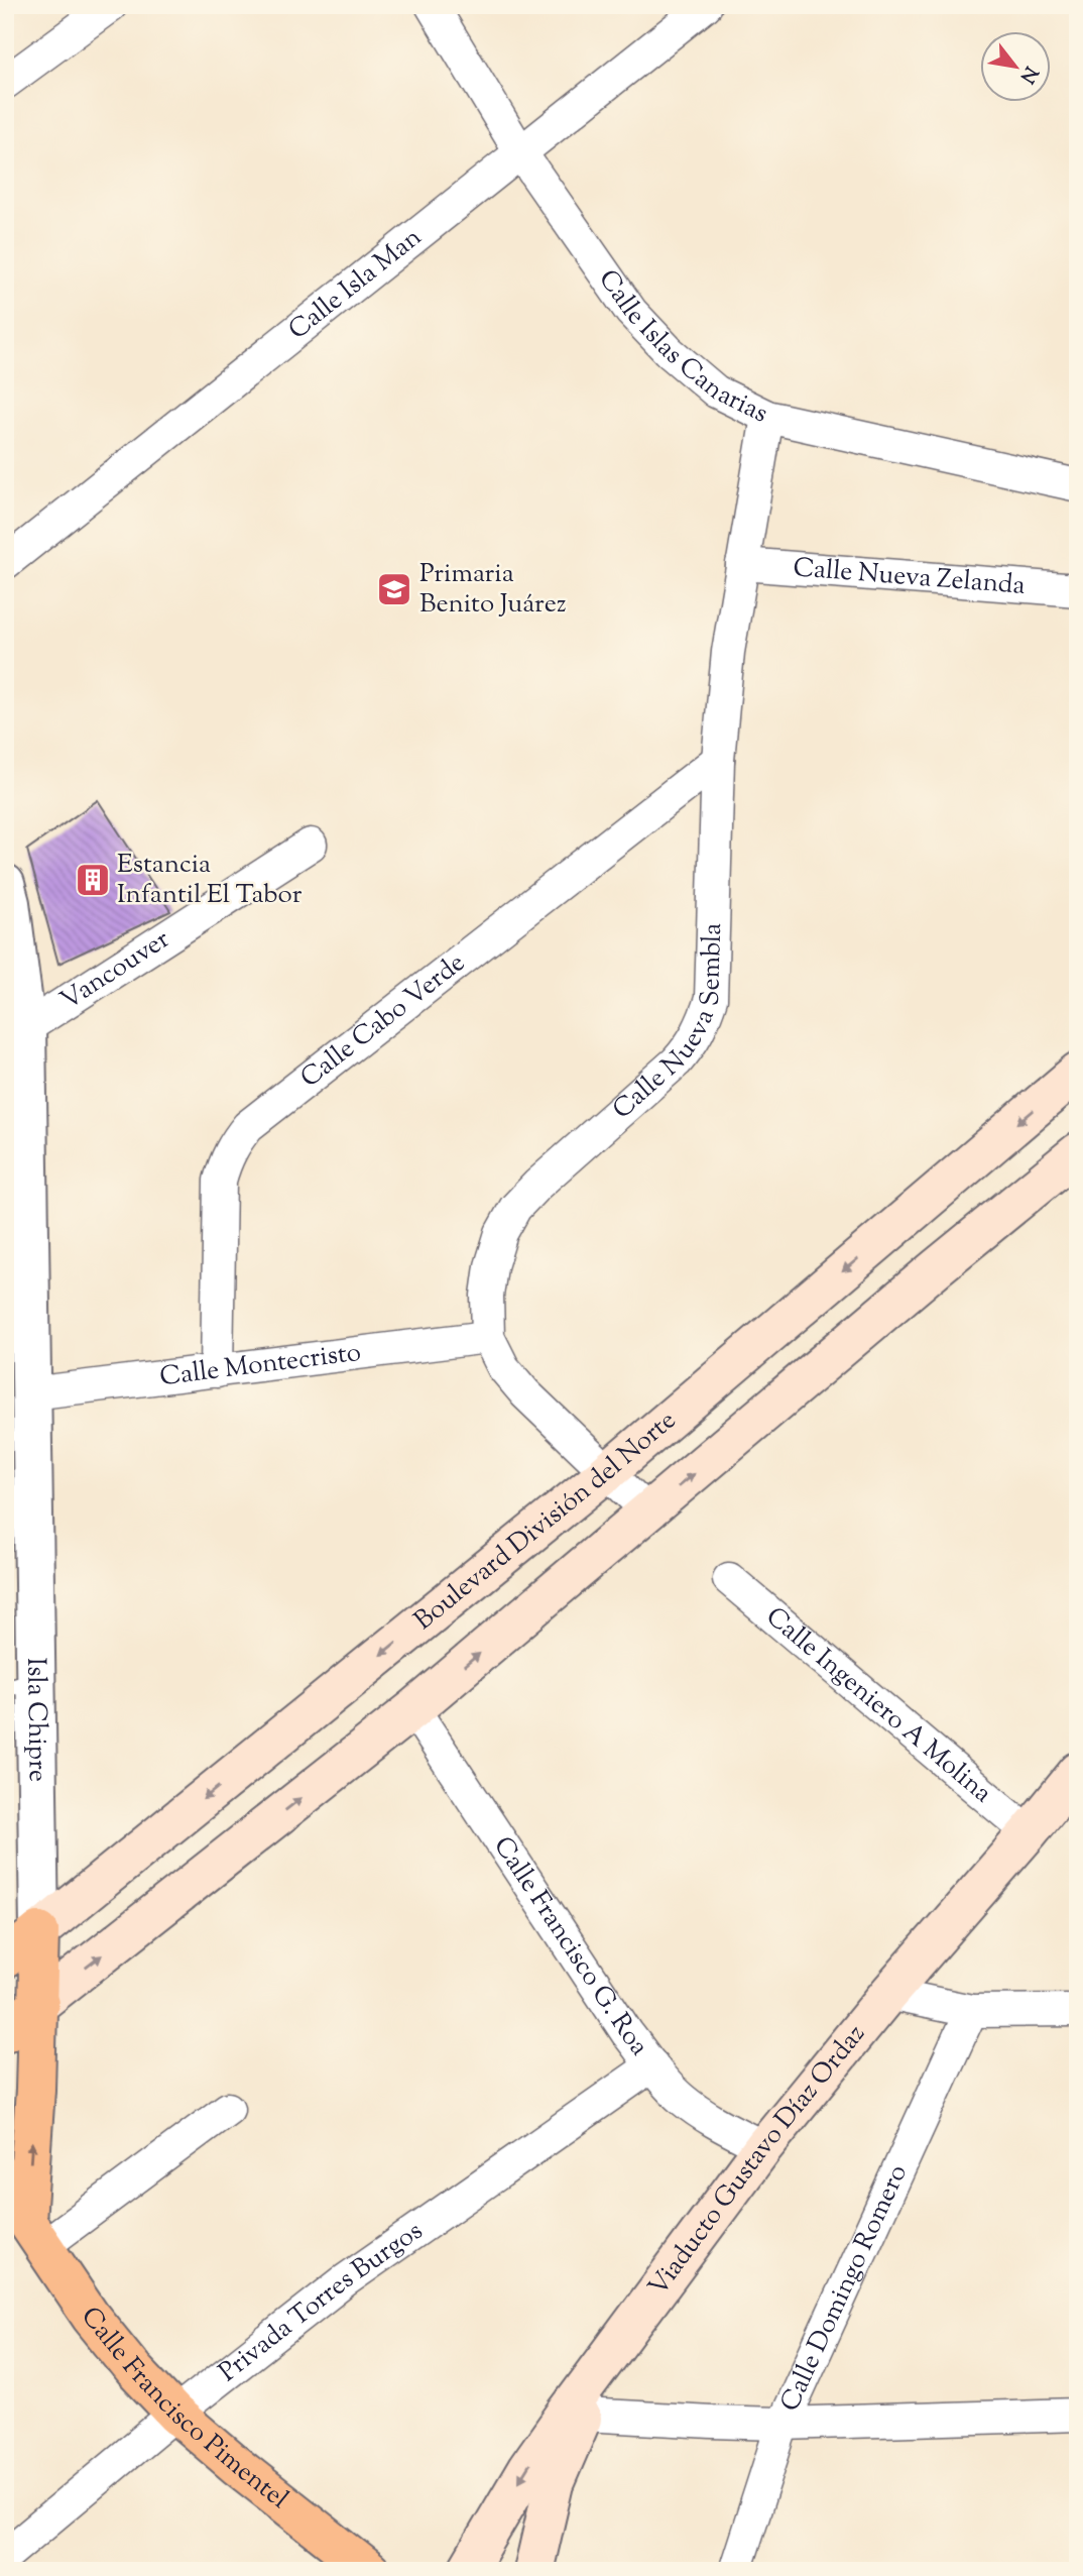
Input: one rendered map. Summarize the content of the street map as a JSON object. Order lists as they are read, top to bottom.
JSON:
{
  "streets": {
    "main road": [
      "Boulevard División del Norte",
      "Isla Chipre",
      "Viaducto Gustavo Díaz Ordaz",
      "Calle Francisco Pimentel"
    ],
    "street": [
      "Calle Isla Man",
      "Calle Islas Canarias",
      "Calle Nueva Zelanda",
      "Vancouver",
      "Calle Nueva Sembla",
      "Calle Cabo Verde",
      "Calle Montecristo",
      "Calle Ingeniero A Molina",
      "Calle Francisco G. Roa",
      "Calle Domingo Romero",
      "Privada Torres Burgos"
    ]
  },
  "crossings": [
    ["Calle Isla Man", "Calle Islas Canarias"],
    ["Calle Islas Canarias", "Calle Nueva Sembla"],
    ["Calle Nueva Zelanda", "Calle Nueva Sembla"],
    ["Vancouver", "Isla Chipre"],
    ["Calle Nueva Sembla", "Calle Cabo Verde"],
    ["Calle Nueva Sembla", "Calle Montecristo"],
    ["Calle Nueva Sembla", "Boulevard División del Norte"],
    ["Calle Cabo Verde", "Calle Montecristo"],
    ["Calle Montecristo", "Isla Chipre"],
    ["Boulevard División del Norte", "Isla Chipre"],
    ["Calle Ingeniero A Molina", "Viaducto Gustavo Díaz Ordaz"],
    ["Calle Francisco G. Roa", "Viaducto Gustavo Díaz Ordaz"],
    ["Calle Francisco G. Roa", "Privada Torres Burgos"],
    ["Privada Torres Burgos", "Calle Francisco Pimentel"]
  ],
  "places": {
    "school or university": ["Primaria Benito Juárez"],
    "building": ["Estancia Infantil El Tabor"]
  },
  "north": "bottom right"
}
